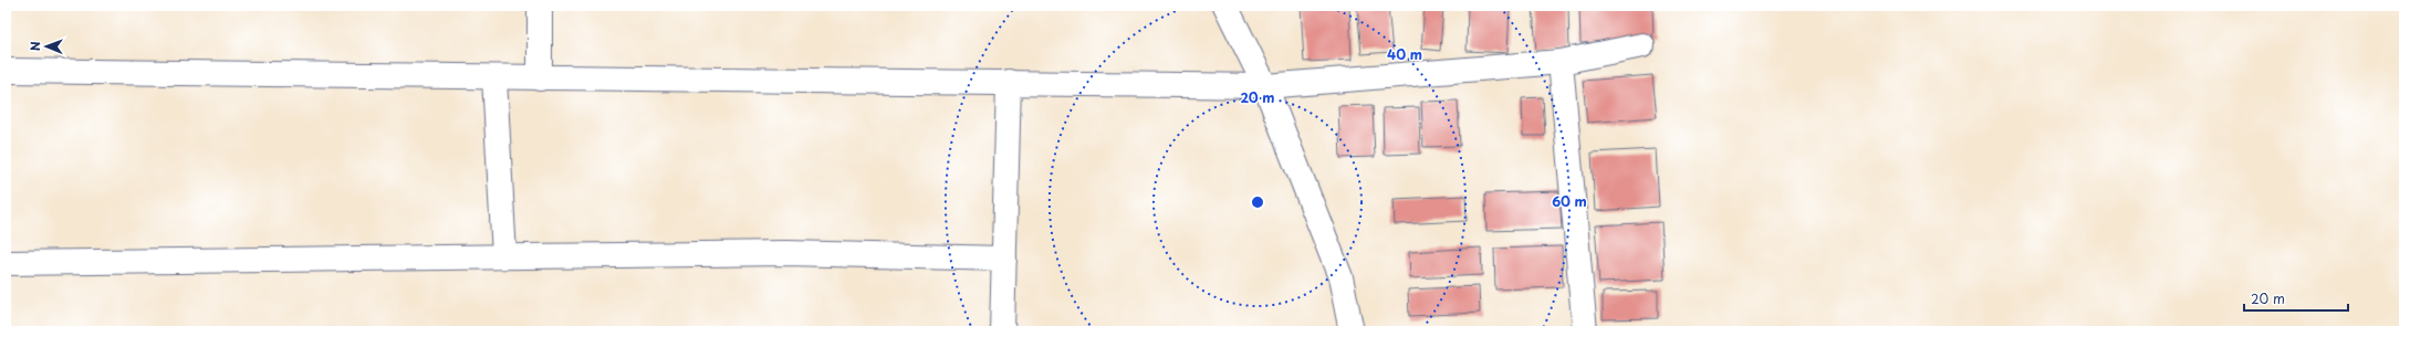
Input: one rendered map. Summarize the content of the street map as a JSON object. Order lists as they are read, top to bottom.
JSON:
{
  "scale_bar": "20 m",
  "north": "left",
  "rings": ["40 m", "20 m", "60 m"]
}
